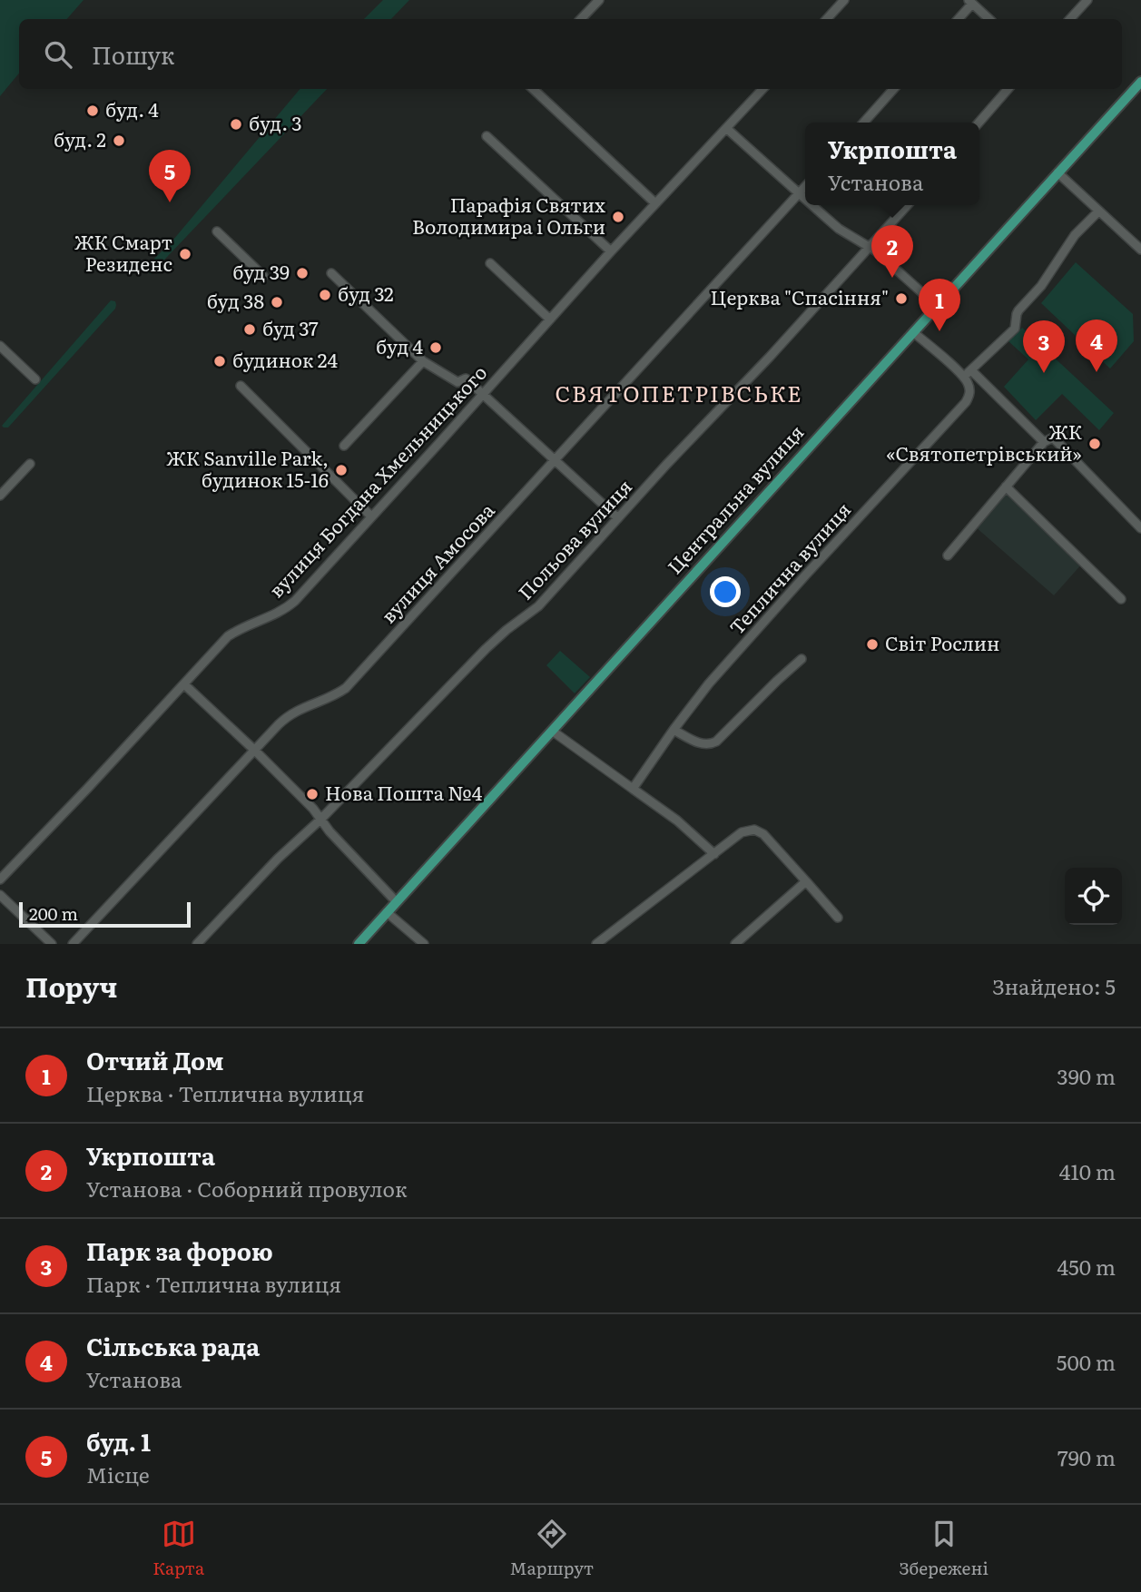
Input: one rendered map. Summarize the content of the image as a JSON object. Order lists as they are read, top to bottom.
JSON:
{
  "streets": {
    "main road": ["Центральна вулиця"],
    "street": [
      "вулиця Богдана Хмельницького",
      "Польова вулиця",
      "вулиця Амосова",
      "Теплична вулиця"
    ]
  },
  "districts": ["СВЯТОПЕТРІВСЬКЕ"],
  "places": [
    "буд. 4",
    "буд. 3",
    "буд. 2",
    "Парафія Святих Володимира і Ольги",
    "ЖК Смарт Резиденс",
    "буд 39",
    "буд 32",
    "Церква \"Спасіння\"",
    "буд 38",
    "буд 37",
    "буд 4",
    "будинок 24",
    "ЖК «Святопетрівський»",
    "ЖК Sanville Park, будинок 15-16",
    "Світ Рослин",
    "Нова Пошта №4"
  ],
  "scale_bar": "200 m",
  "page": {
    "search": "Пошук",
    "popup": ["Укрпошта", "Установа"],
    "pins": [
      "5",
      "2",
      "1",
      "4",
      "3"
    ],
    "scale": "200 m",
    "heading": ["Поруч", "Знайдено: 5"],
    "list": [
      {
        "mark": "1",
        "name": "Отчий Дом",
        "note": "Церква · Теплична вулиця",
        "value": "390 m"
      },
      {
        "mark": "2",
        "name": "Укрпошта",
        "note": "Установа · Соборний провулок",
        "value": "410 m"
      },
      {
        "mark": "3",
        "name": "Парк за форою",
        "note": "Парк · Теплична вулиця",
        "value": "450 m"
      },
      {
        "mark": "4",
        "name": "Сільська рада",
        "note": "Установа",
        "value": "500 m"
      },
      {
        "mark": "5",
        "name": "буд. 1",
        "note": "Місце",
        "value": "790 m"
      }
    ],
    "nav": ["Карта", "Маршрут", "Збережені"]
  }
}
